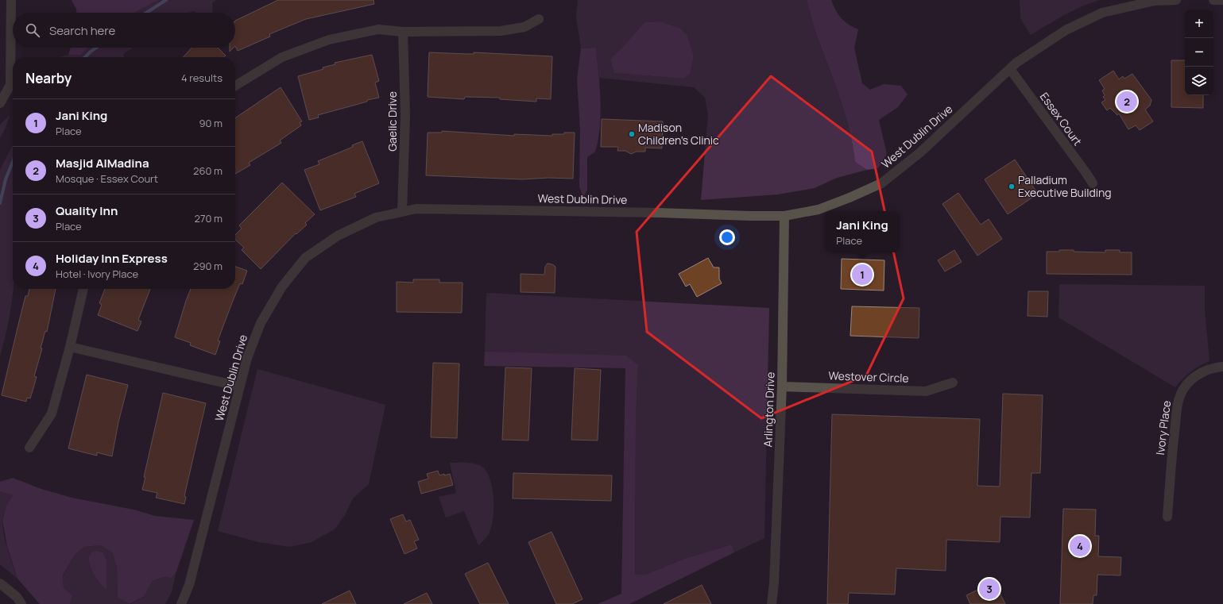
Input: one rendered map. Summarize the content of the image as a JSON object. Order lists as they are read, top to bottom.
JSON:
{
  "streets": {
    "street": [
      "Essex Court",
      "Gaelic Drive",
      "West Dublin Drive",
      "Westover Circle",
      "Arlington Drive",
      "Ivory Place"
    ]
  },
  "crossings": [
    ["Essex Court", "West Dublin Drive"],
    ["Gaelic Drive", "West Dublin Drive"],
    ["West Dublin Drive", "Arlington Drive"],
    ["Westover Circle", "Arlington Drive"]
  ],
  "places": ["Madison Children's Clinic", "Palladium Executive Building"],
  "page": {
    "map_buttons": ["+", "−"],
    "search": "Search here",
    "heading": ["Nearby", "4 results"],
    "pins": [
      "2",
      "1",
      "4",
      "3"
    ],
    "list": [
      {
        "mark": "1",
        "name": "Jani King",
        "note": "Place",
        "value": "90 m"
      },
      {
        "mark": "2",
        "name": "Masjid AlMadina",
        "note": "Mosque · Essex Court",
        "value": "260 m"
      },
      {
        "mark": "3",
        "name": "Quality Inn",
        "note": "Place",
        "value": "270 m"
      },
      {
        "mark": "4",
        "name": "Holiday Inn Express",
        "note": "Hotel · Ivory Place",
        "value": "290 m"
      }
    ],
    "popup": ["Jani King", "Place"]
  }
}
